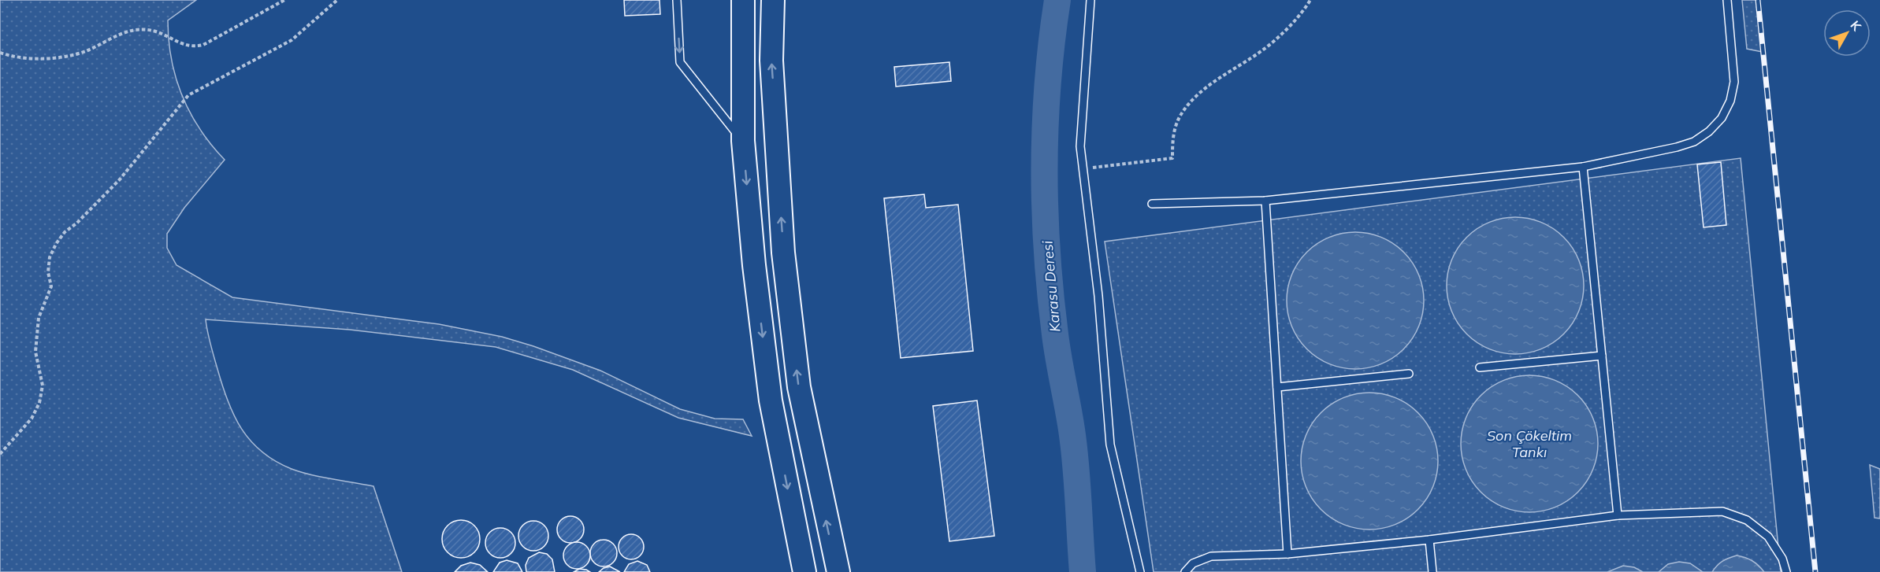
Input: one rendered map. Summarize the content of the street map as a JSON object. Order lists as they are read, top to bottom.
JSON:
{
  "water": ["Karasu Deresi", "Son Çökeltim Tankı"],
  "north": "top right"
}
